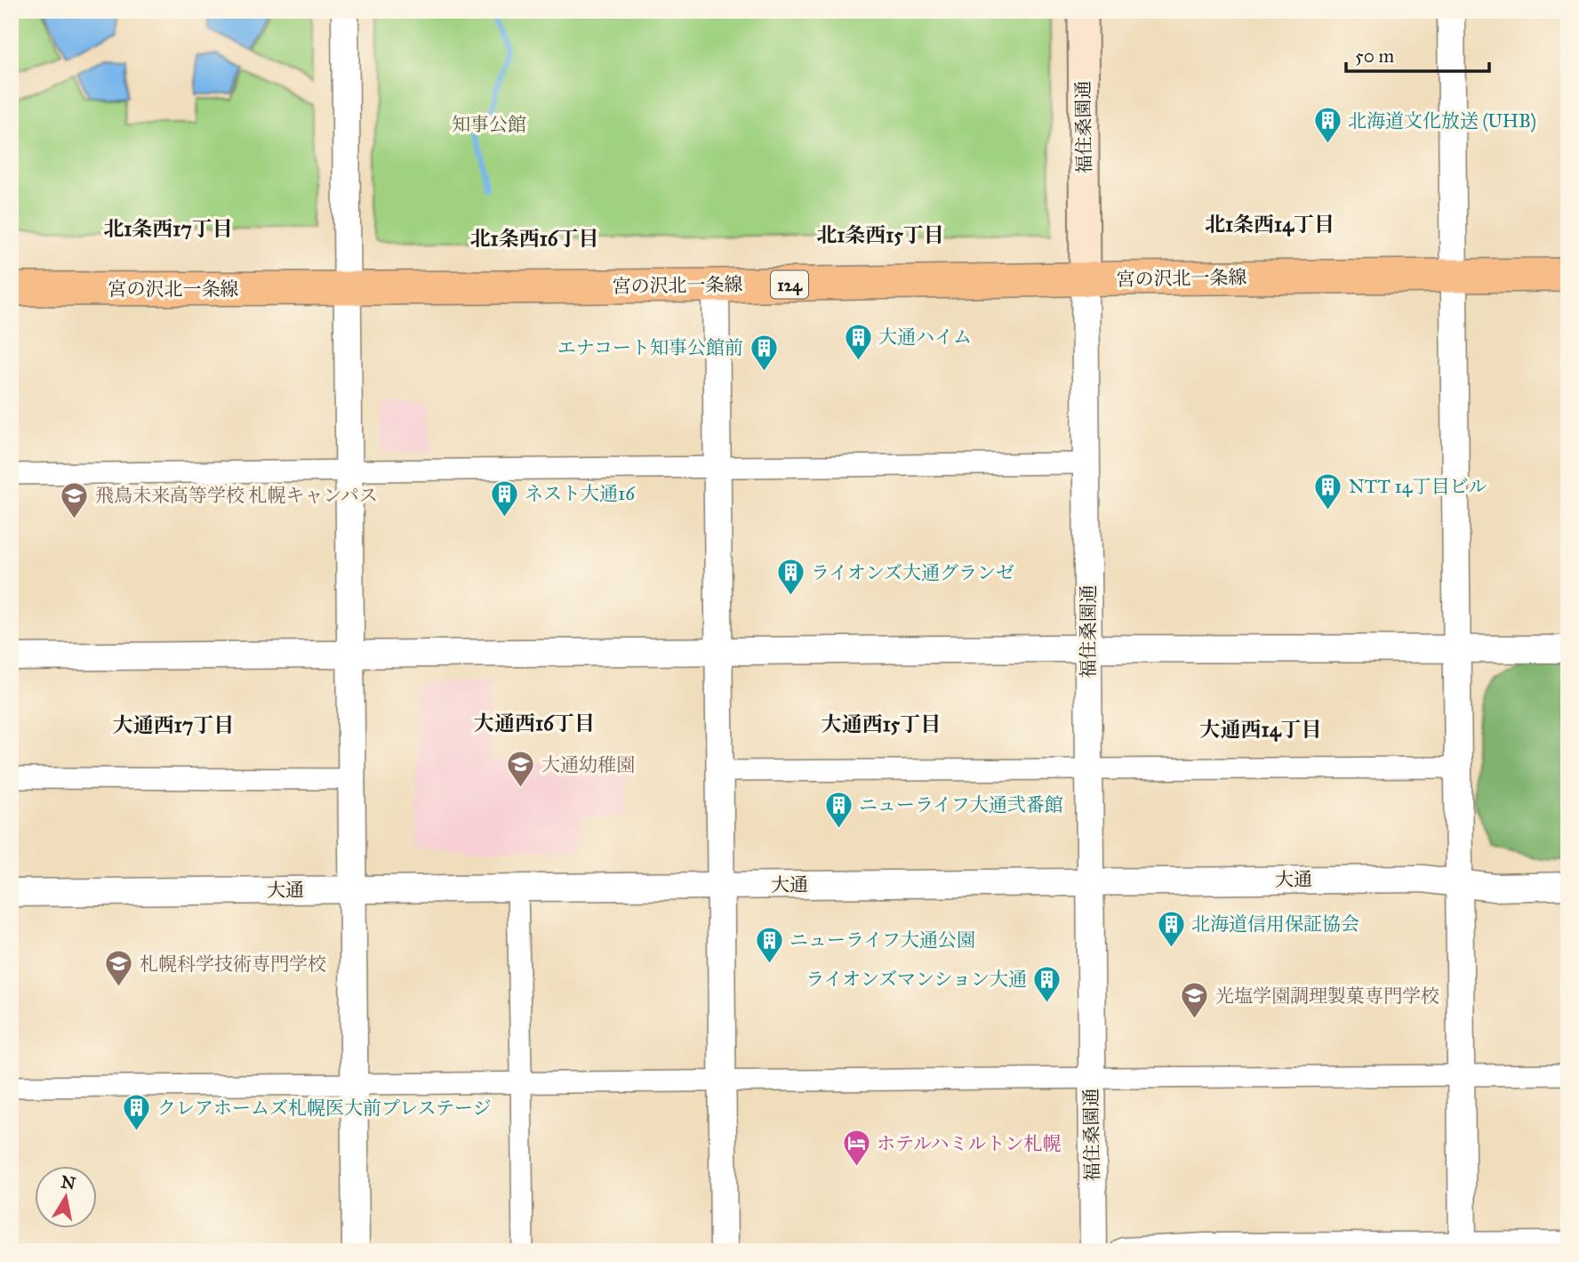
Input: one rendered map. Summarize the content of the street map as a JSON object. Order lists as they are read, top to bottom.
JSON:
{
  "streets": {
    "main road": ["福住桑園通", "宮の沢北一条線", "124"],
    "street": ["大通"]
  },
  "crossings": [
    ["福住桑園通", "宮の沢北一条線"],
    ["福住桑園通", "大通"]
  ],
  "districts": [
    "北1条西14丁目",
    "北1条西17丁目",
    "北1条西15丁目",
    "北1条西16丁目",
    "大通西16丁目",
    "大通西15丁目",
    "大通西17丁目",
    "大通西14丁目"
  ],
  "parks": ["知事公館"],
  "places": {
    "building": [
      "北海道文化放送 (UHB)",
      "大通ハイム",
      "エナコート知事公館前",
      "NTT 14丁目ビル",
      "ネスト大通16",
      "ライオンズ大通グランゼ",
      "ニューライフ大通弐番館",
      "北海道信用保証協会",
      "ニューライフ大通公園",
      "ライオンズマンション大通",
      "クレアホームズ札幌医大前プレステージ"
    ],
    "school or university": [
      "飛鳥未来高等学校 札幌キャンパス",
      "大通幼稚園",
      "札幌科学技術専門学校",
      "光塩学園調理製菓専門学校"
    ],
    "hotel": ["ホテルハミルトン札幌"]
  },
  "scale_bar": "50 m",
  "north": "top"
}
